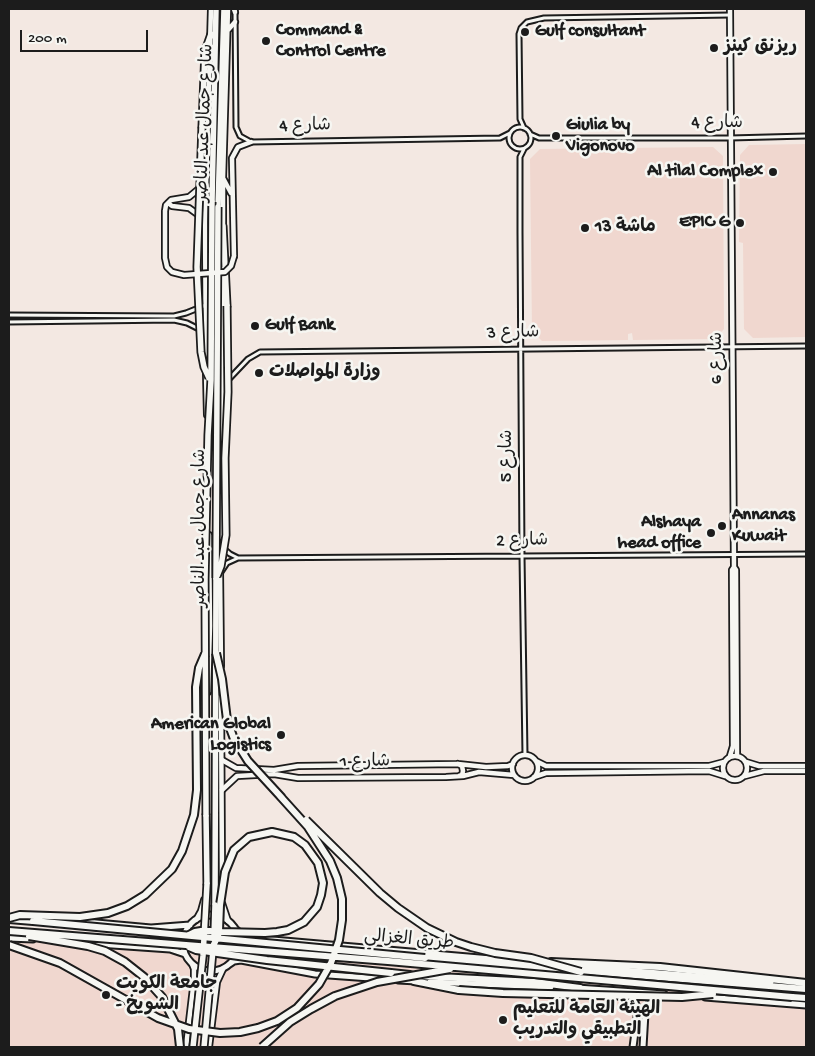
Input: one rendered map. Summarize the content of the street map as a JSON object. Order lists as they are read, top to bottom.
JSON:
{
  "streets": {
    "highway": ["شارع جمال عبد الناصر", "طريق الغزالي"],
    "main road": ["شارع 6", "شارع 1"],
    "street": [
      "شارع 4",
      "شارع 3",
      "شارع 5",
      "شارع 2"
    ]
  },
  "crossings": [
    ["شارع جمال عبد الناصر", "طريق الغزالي"],
    ["شارع 4", "شارع 6"],
    ["شارع 4", "شارع 5"],
    ["شارع 3", "شارع 6"],
    ["شارع 3", "شارع 5"],
    ["شارع 6", "شارع 2"],
    ["شارع 5", "شارع 2"],
    ["شارع 5", "شارع 1"]
  ],
  "places": [
    "Gulf consultant",
    "Command & Control Centre",
    "ريزنق كينز",
    "Giulia by Vigonovo",
    "Al tilal Complex",
    "EPIC G",
    "ماشة 13",
    "Gulf Bank",
    "وزارة المواصلات",
    "Annanas Kuwait",
    "Alshaya head office",
    "American Global Logistics",
    "جامعة الكويت - الشويخ",
    "الهيئة العامة للتعليم التطبيقي والتدريب"
  ],
  "scale_bar": "200 m"
}
